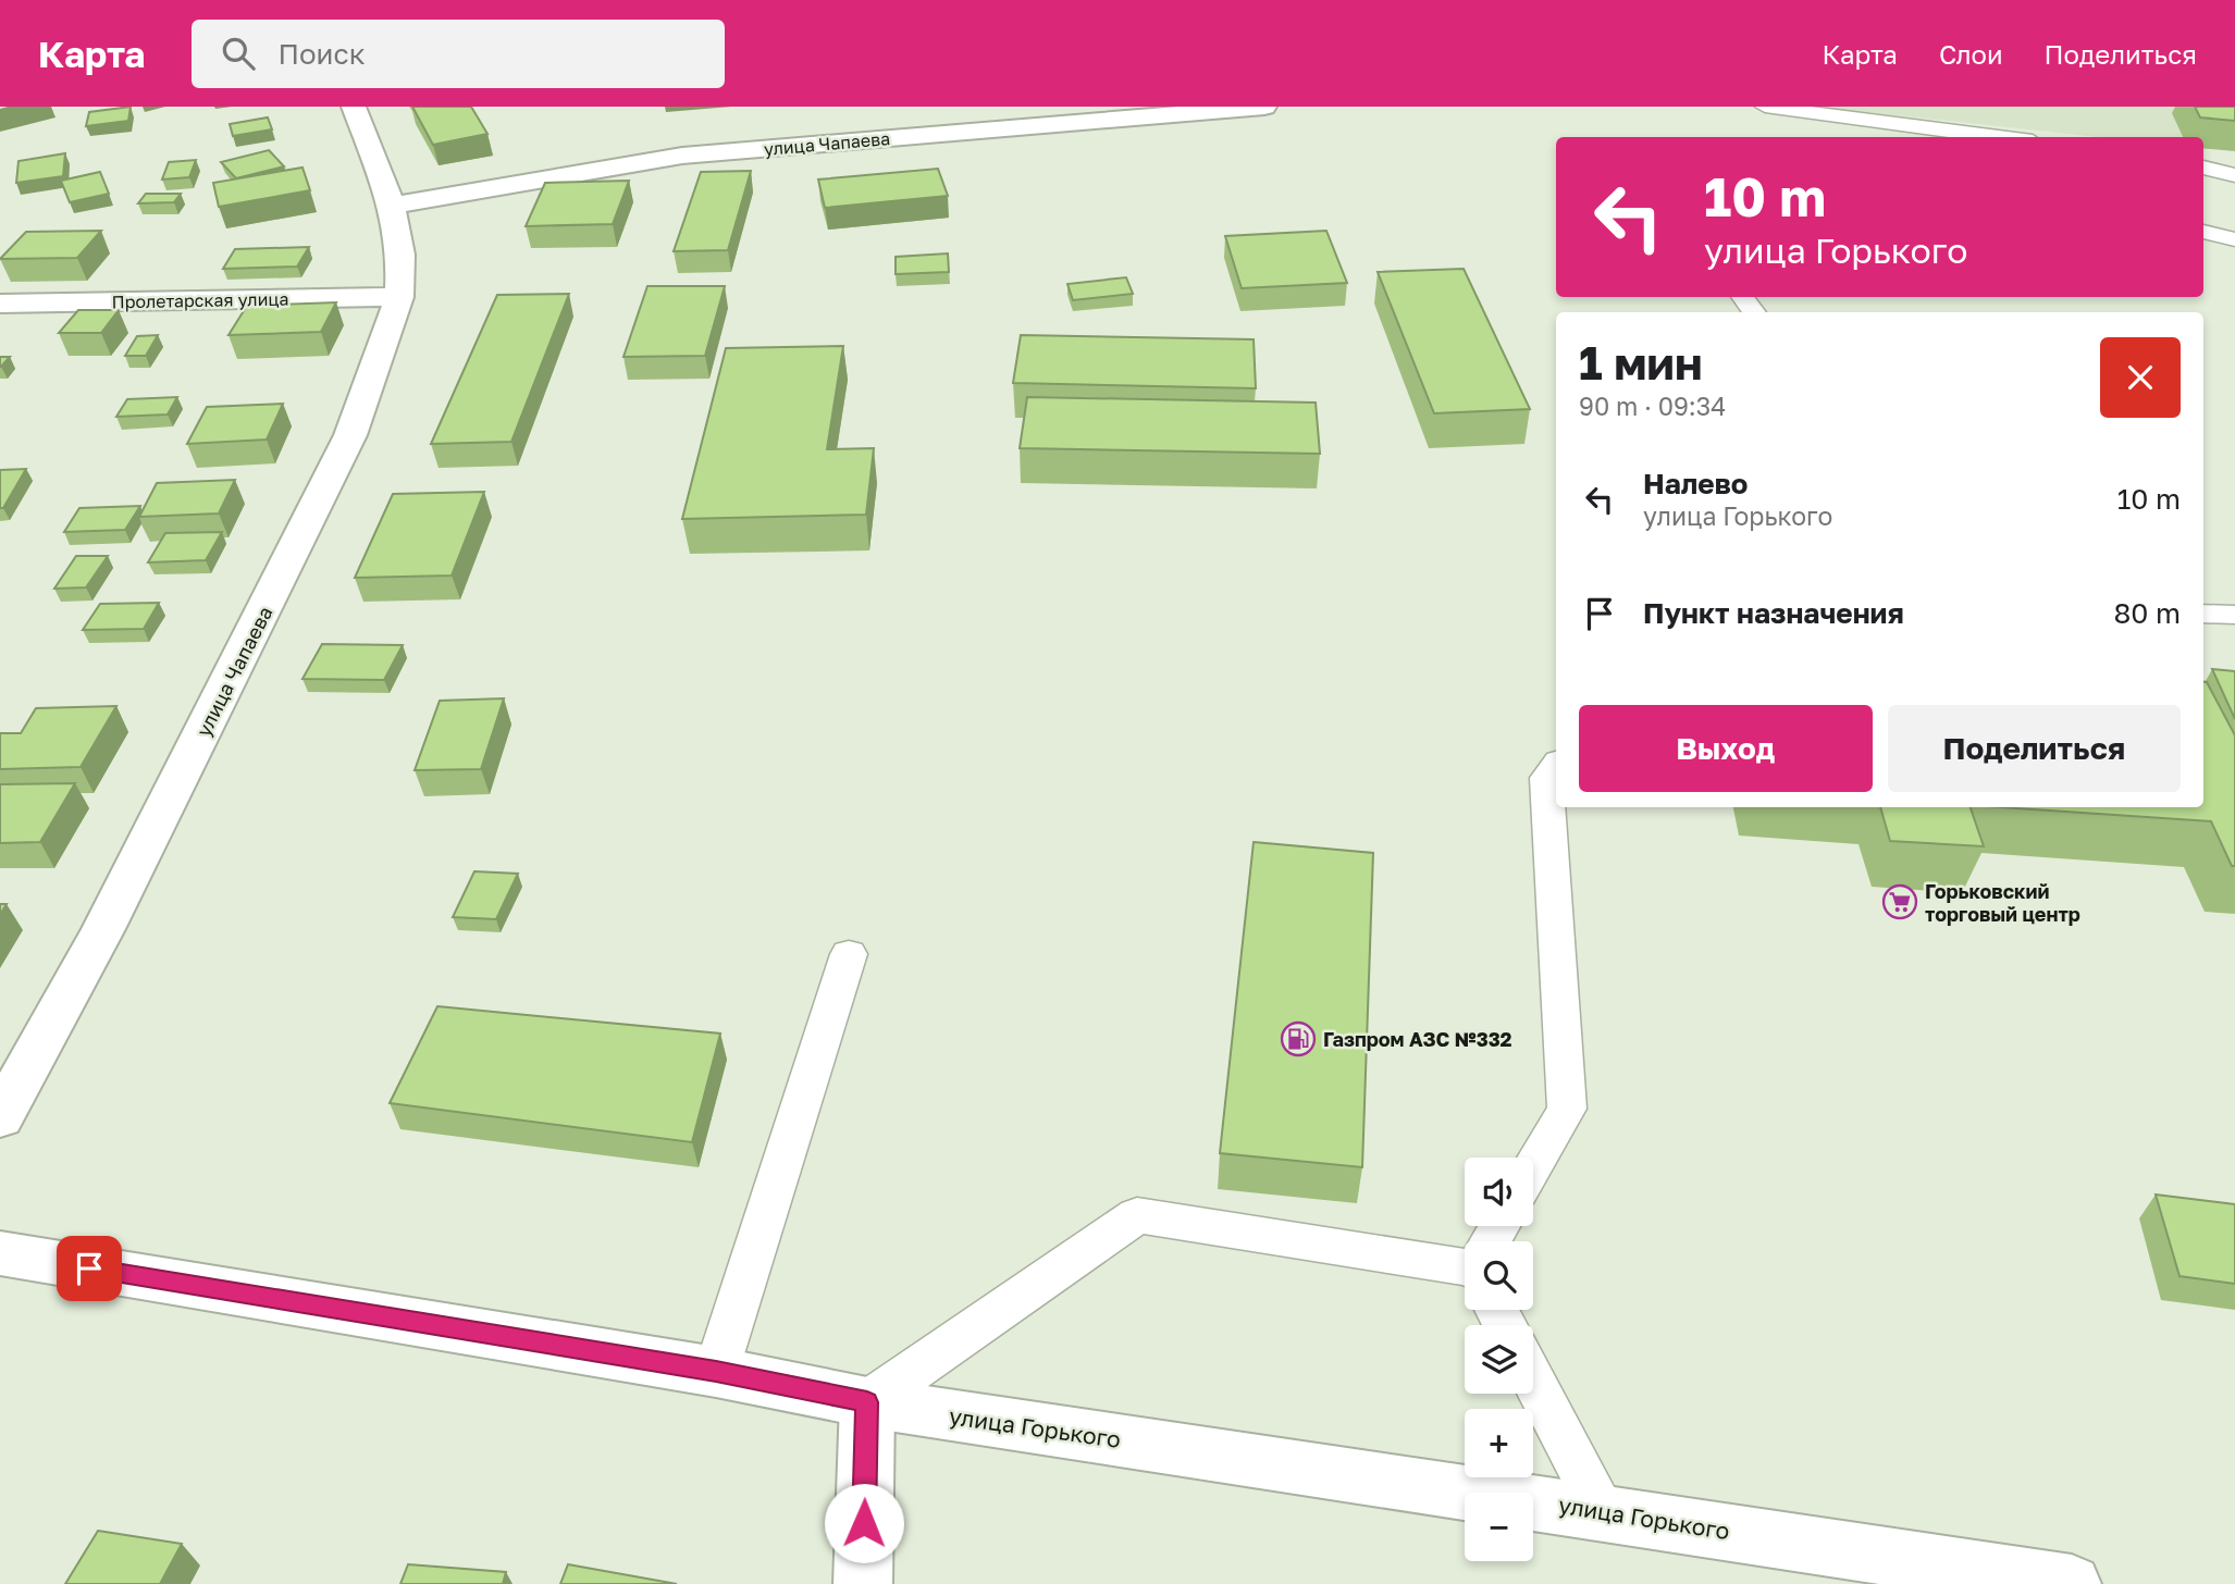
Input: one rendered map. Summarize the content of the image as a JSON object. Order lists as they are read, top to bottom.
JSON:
{
  "streets": {
    "street": ["улица Чапаева", "Пролетарская улица", "улица Горького"]
  },
  "crossings": [
    ["улица Чапаева", "Пролетарская улица"]
  ],
  "places": {
    "supermarket": ["Горьковский торговый центр"],
    "fuel station": ["Газпром АЗС №332"]
  },
  "page": {
    "header": "Карта",
    "search": "Поиск",
    "nav": ["Карта", "Слои", "Поделиться"],
    "turn": ["10 m", "улица Горького"],
    "heading": ["1 мин", "90 m · 09:34"],
    "list": [
      {
        "name": "Налево",
        "note": "улица Горького",
        "value": "10 m"
      },
      {
        "name": "Пункт назначения",
        "value": "80 m"
      }
    ],
    "buttons": ["Выход", "Поделиться"],
    "map_buttons": ["+", "−"]
  }
}
